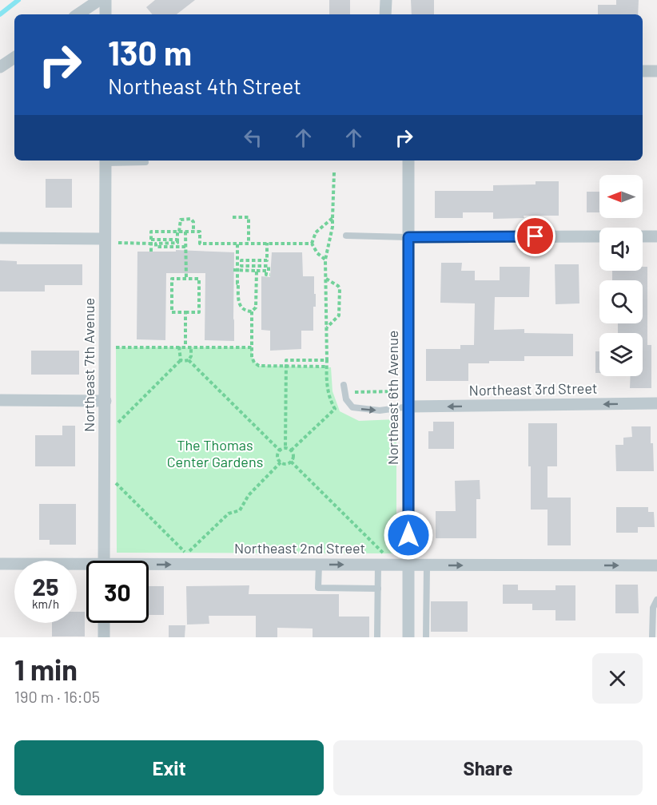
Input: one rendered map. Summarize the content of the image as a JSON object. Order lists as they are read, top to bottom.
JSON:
{
  "streets": {
    "street": [
      "Northeast 7th Avenue",
      "Northeast 3rd Street",
      "Northeast 6th Avenue",
      "Northeast 2nd Street"
    ]
  },
  "crossings": [
    ["Northeast 3rd Street", "Northeast 6th Avenue"],
    ["Northeast 6th Avenue", "Northeast 2nd Street"]
  ],
  "one_way": ["Northeast 3rd Street", "Northeast 2nd Street"],
  "parks": ["The Thomas Center Gardens"],
  "north": "left",
  "page": {
    "turn": ["130 m", "Northeast 4th Street"],
    "speed": "25 km/h",
    "limit": "30",
    "heading": ["1 min", "190 m · 16:05"],
    "buttons": ["Exit", "Share"]
  }
}
